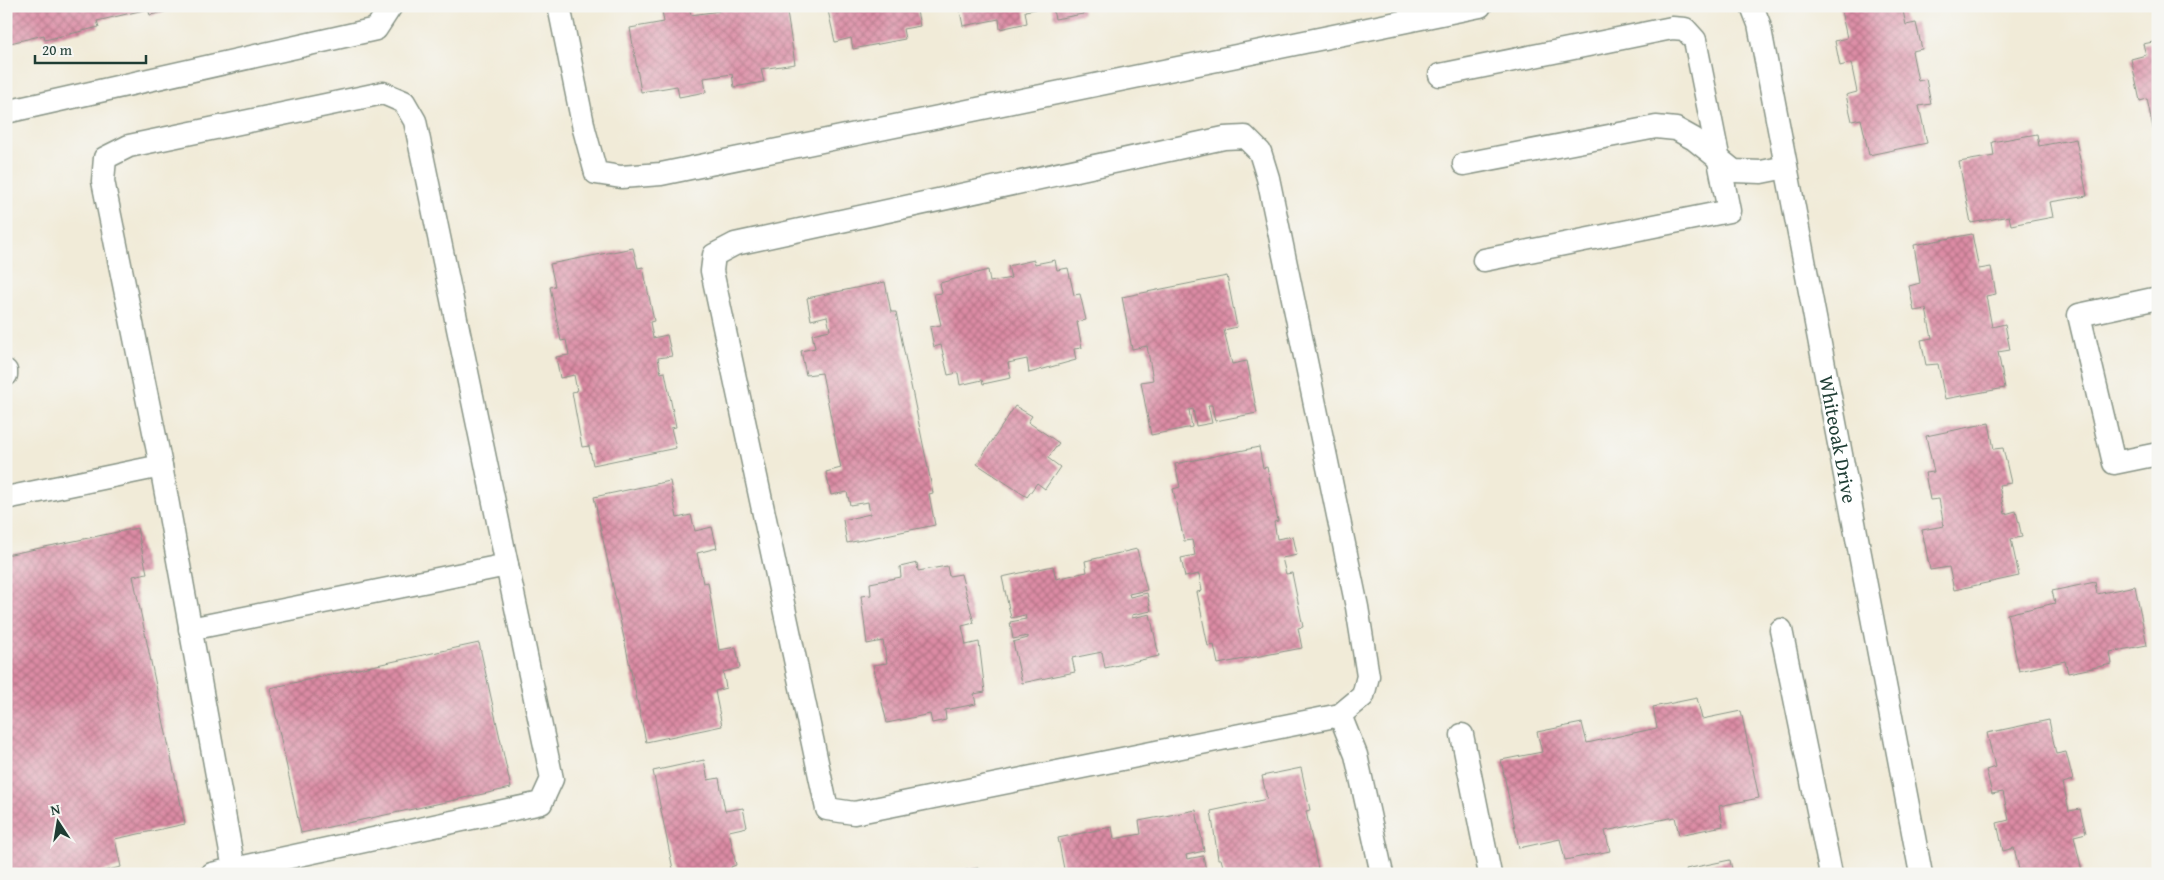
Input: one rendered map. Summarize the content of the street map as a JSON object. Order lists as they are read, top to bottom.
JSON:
{
  "streets": {
    "lane": ["Whiteoak Drive"]
  },
  "scale_bar": "20 m",
  "north": "top"
}
